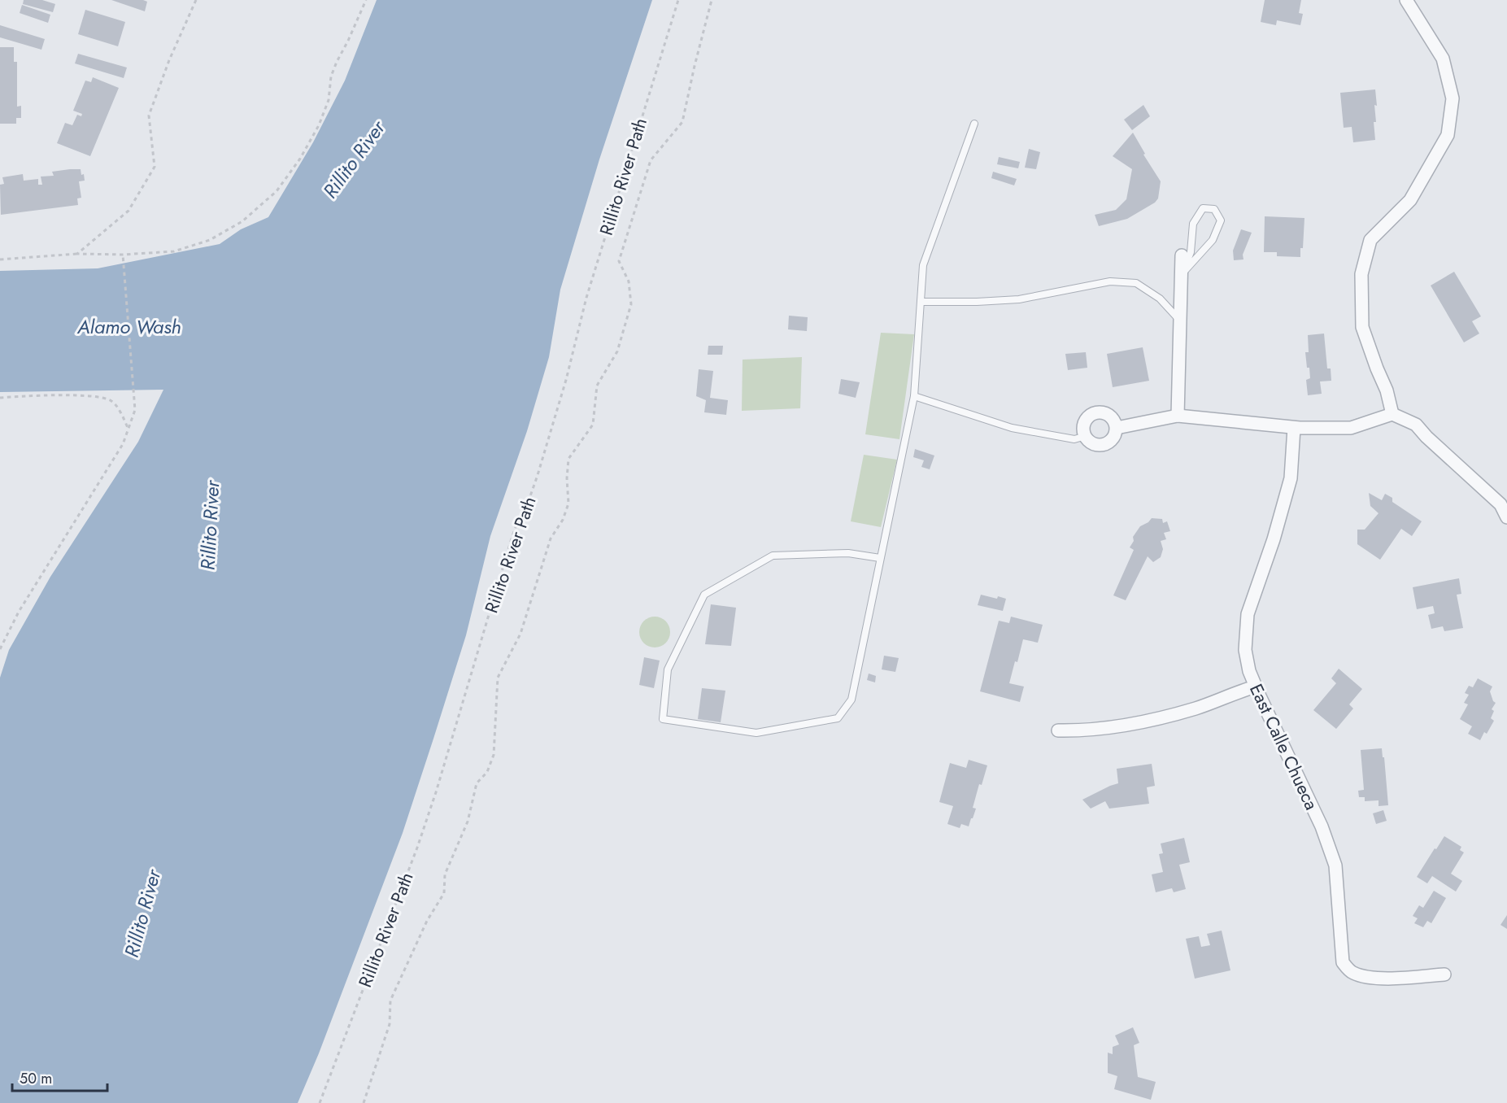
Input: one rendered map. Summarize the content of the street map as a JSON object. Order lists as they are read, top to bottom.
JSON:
{
  "streets": {
    "street": ["East Calle Chueca"],
    "path": ["Rillito River Path"]
  },
  "water": ["Rillito River", "Alamo Wash"],
  "scale_bar": "50 m"
}
